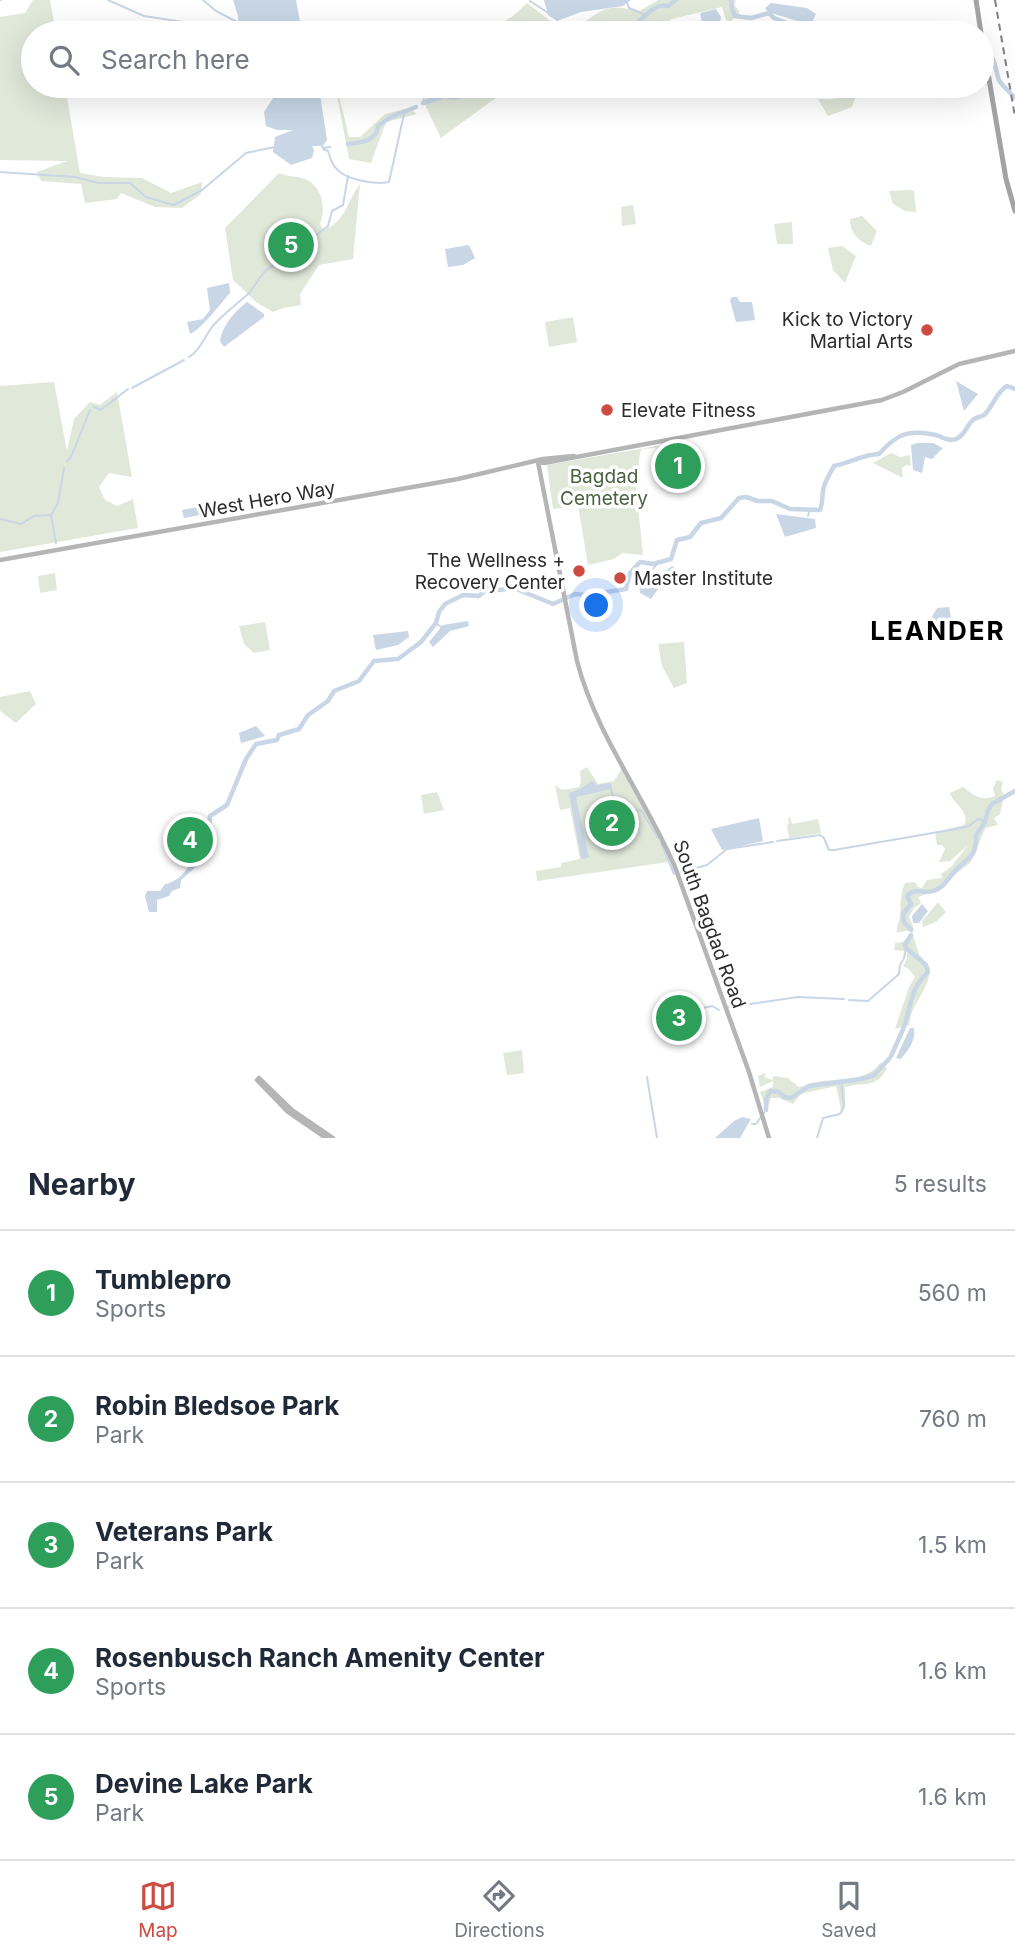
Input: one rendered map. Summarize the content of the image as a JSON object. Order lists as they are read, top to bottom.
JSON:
{
  "streets": {
    "main road": ["West Hero Way", "South Bagdad Road"]
  },
  "crossings": [
    ["West Hero Way", "South Bagdad Road"]
  ],
  "districts": ["LEANDER"],
  "parks": ["Bagdad Cemetery"],
  "places": [
    "Kick to Victory Martial Arts",
    "Elevate Fitness",
    "The Wellness + Recovery Center",
    "Master Institute"
  ],
  "page": {
    "search": "Search here",
    "pins": [
      "5",
      "1",
      "2",
      "4",
      "3"
    ],
    "heading": ["Nearby", "5 results"],
    "list": [
      {
        "mark": "1",
        "name": "Tumblepro",
        "note": "Sports",
        "value": "560 m"
      },
      {
        "mark": "2",
        "name": "Robin Bledsoe Park",
        "note": "Park",
        "value": "760 m"
      },
      {
        "mark": "3",
        "name": "Veterans Park",
        "note": "Park",
        "value": "1.5 km"
      },
      {
        "mark": "4",
        "name": "Rosenbusch Ranch Amenity Center",
        "note": "Sports",
        "value": "1.6 km"
      },
      {
        "mark": "5",
        "name": "Devine Lake Park",
        "note": "Park",
        "value": "1.6 km"
      }
    ],
    "nav": ["Map", "Directions", "Saved"]
  }
}
